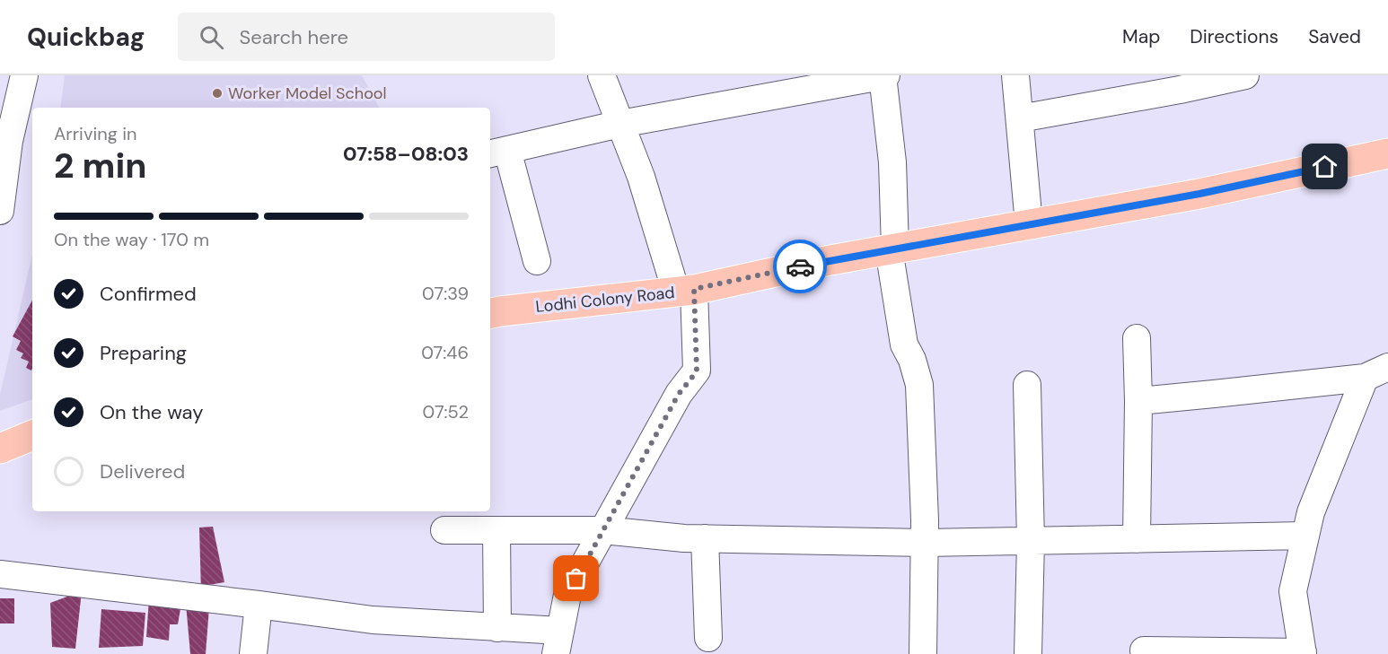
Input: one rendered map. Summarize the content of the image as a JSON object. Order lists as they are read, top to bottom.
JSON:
{
  "streets": {
    "main road": ["Lodhi Colony Road"]
  },
  "places": ["Worker Model School"],
  "page": {
    "header": "Quickbag",
    "search": "Search here",
    "nav": ["Map", "Directions", "Saved"],
    "heading": ["2 min", "Arriving in", "07:58–08:03"],
    "bar": "On the way · 170 m",
    "list": [
      ["Confirmed", "07:39"],
      ["Preparing", "07:46"],
      ["On the way", "07:52"],
      "Delivered"
    ]
  }
}
